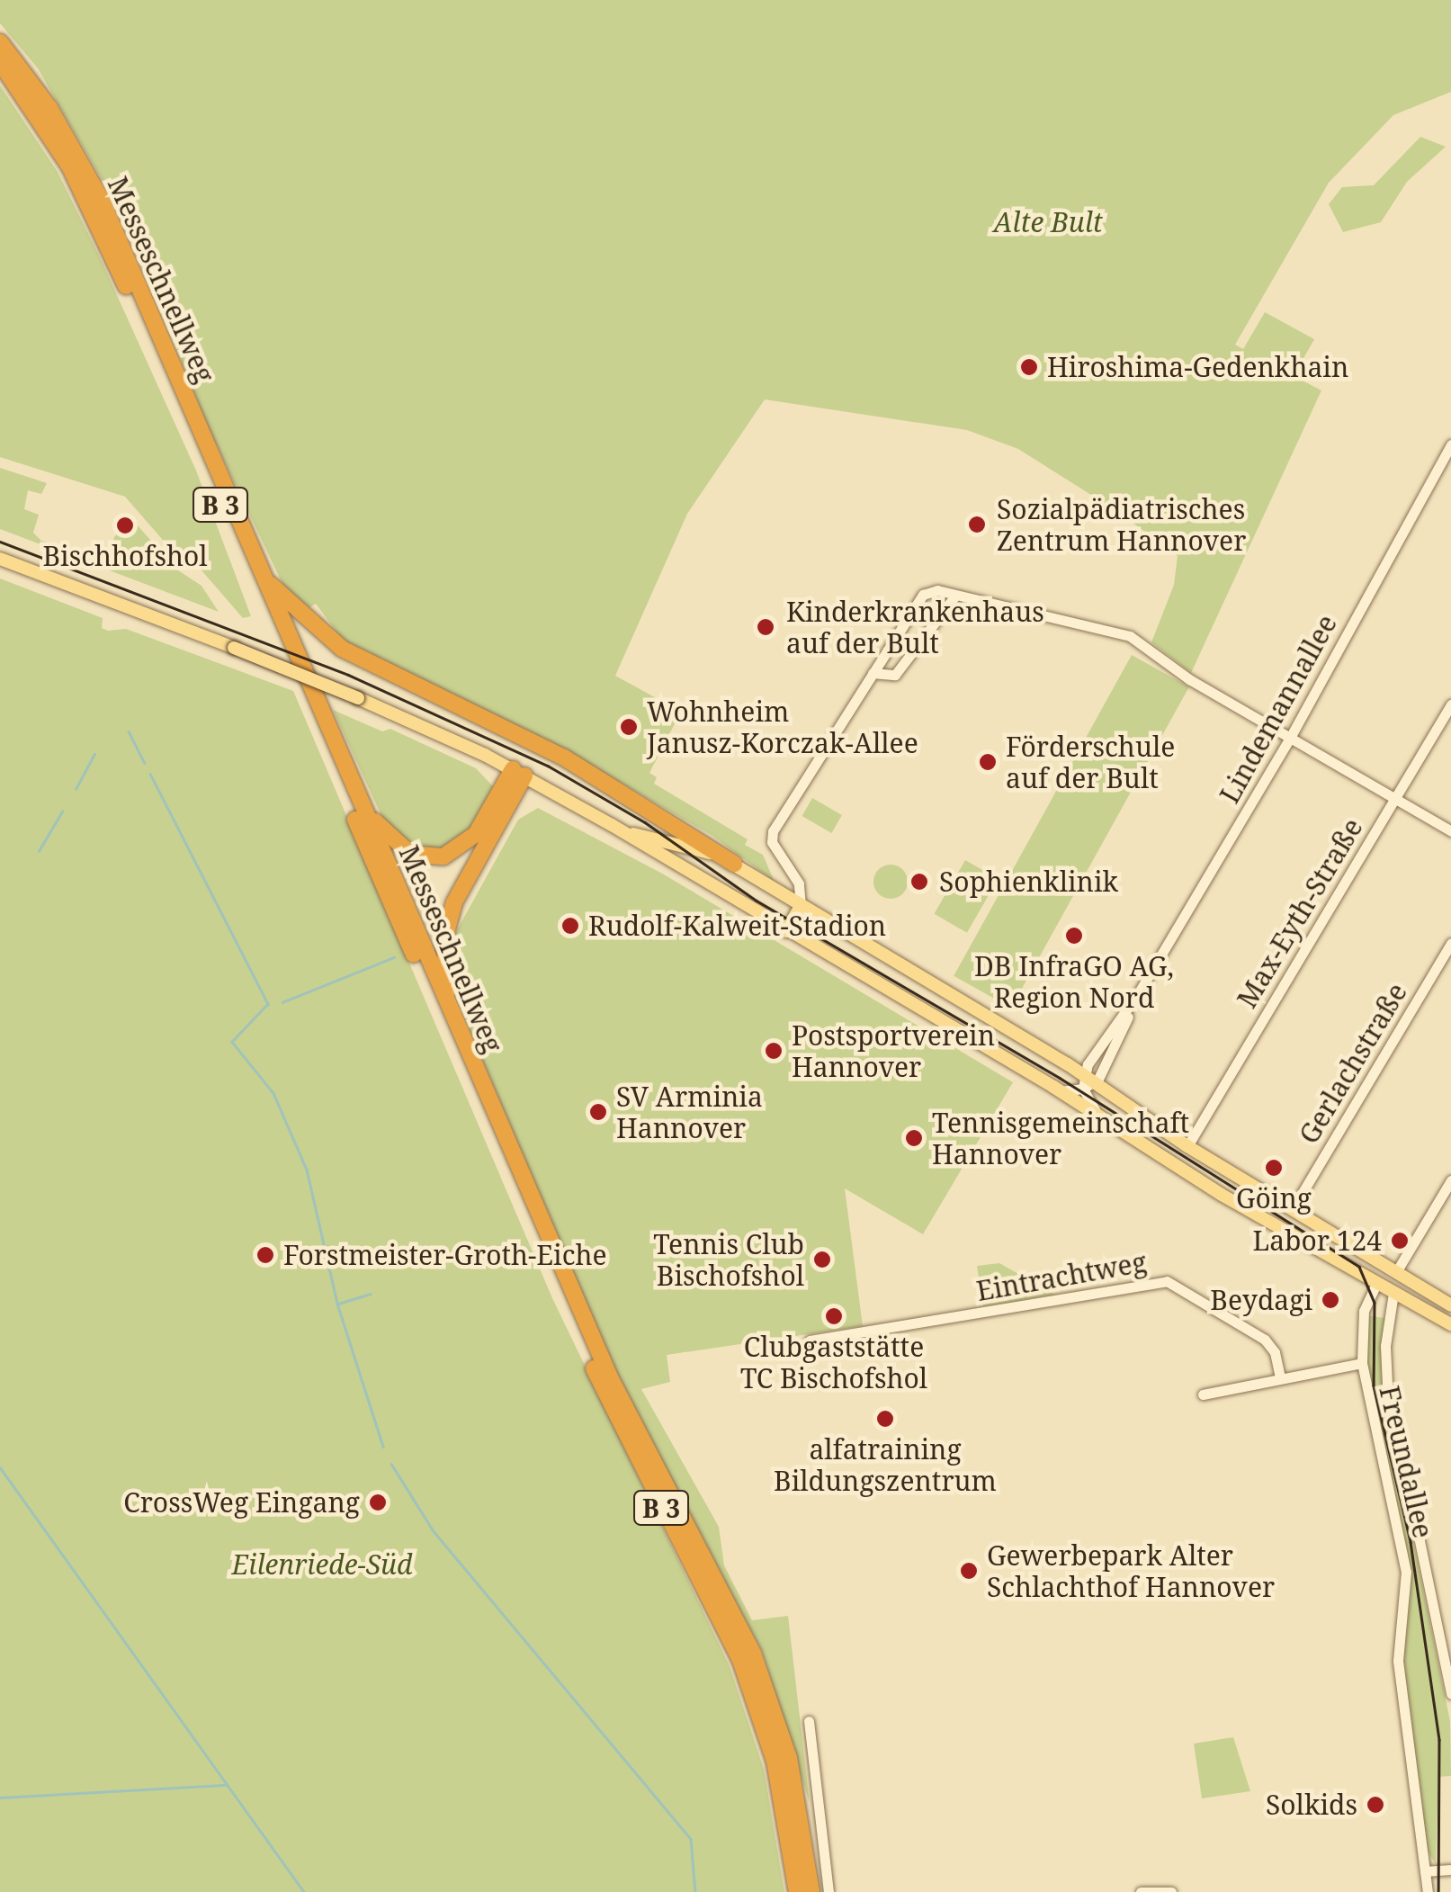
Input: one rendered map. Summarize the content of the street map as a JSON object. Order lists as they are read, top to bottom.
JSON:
{
  "streets": {
    "highway": ["Messeschnellweg", "B 3"],
    "street": [
      "Lindemannallee",
      "Max-Eyth-Straße",
      "Gerlachstraße",
      "Eintrachtweg",
      "Freundallee"
    ]
  },
  "crossings": [
    ["Eintrachtweg", "Freundallee"]
  ],
  "parks": ["Alte Bult", "Eilenriede-Süd"],
  "places": [
    "Hiroshima-Gedenkhain",
    "Sozialpädiatrisches Zentrum Hannover",
    "Bischhofshol",
    "Kinderkrankenhaus auf der Bult",
    "Wohnheim Janusz-Korczak-Allee",
    "Förderschule auf der Bult",
    "Sophienklinik",
    "Rudolf-Kalweit-Stadion",
    "DB InfraGO AG, Region Nord",
    "Postsportverein Hannover",
    "SV Arminia Hannover",
    "Tennisgemeinschaft Hannover",
    "Göing",
    "Labor 124",
    "Forstmeister-Groth-Eiche",
    "Tennis Club Bischofshol",
    "Beydagi",
    "Clubgaststätte TC Bischofshol",
    "alfatraining Bildungszentrum",
    "CrossWeg Eingang",
    "Gewerbepark Alter Schlachthof Hannover",
    "Solkids"
  ]
}
